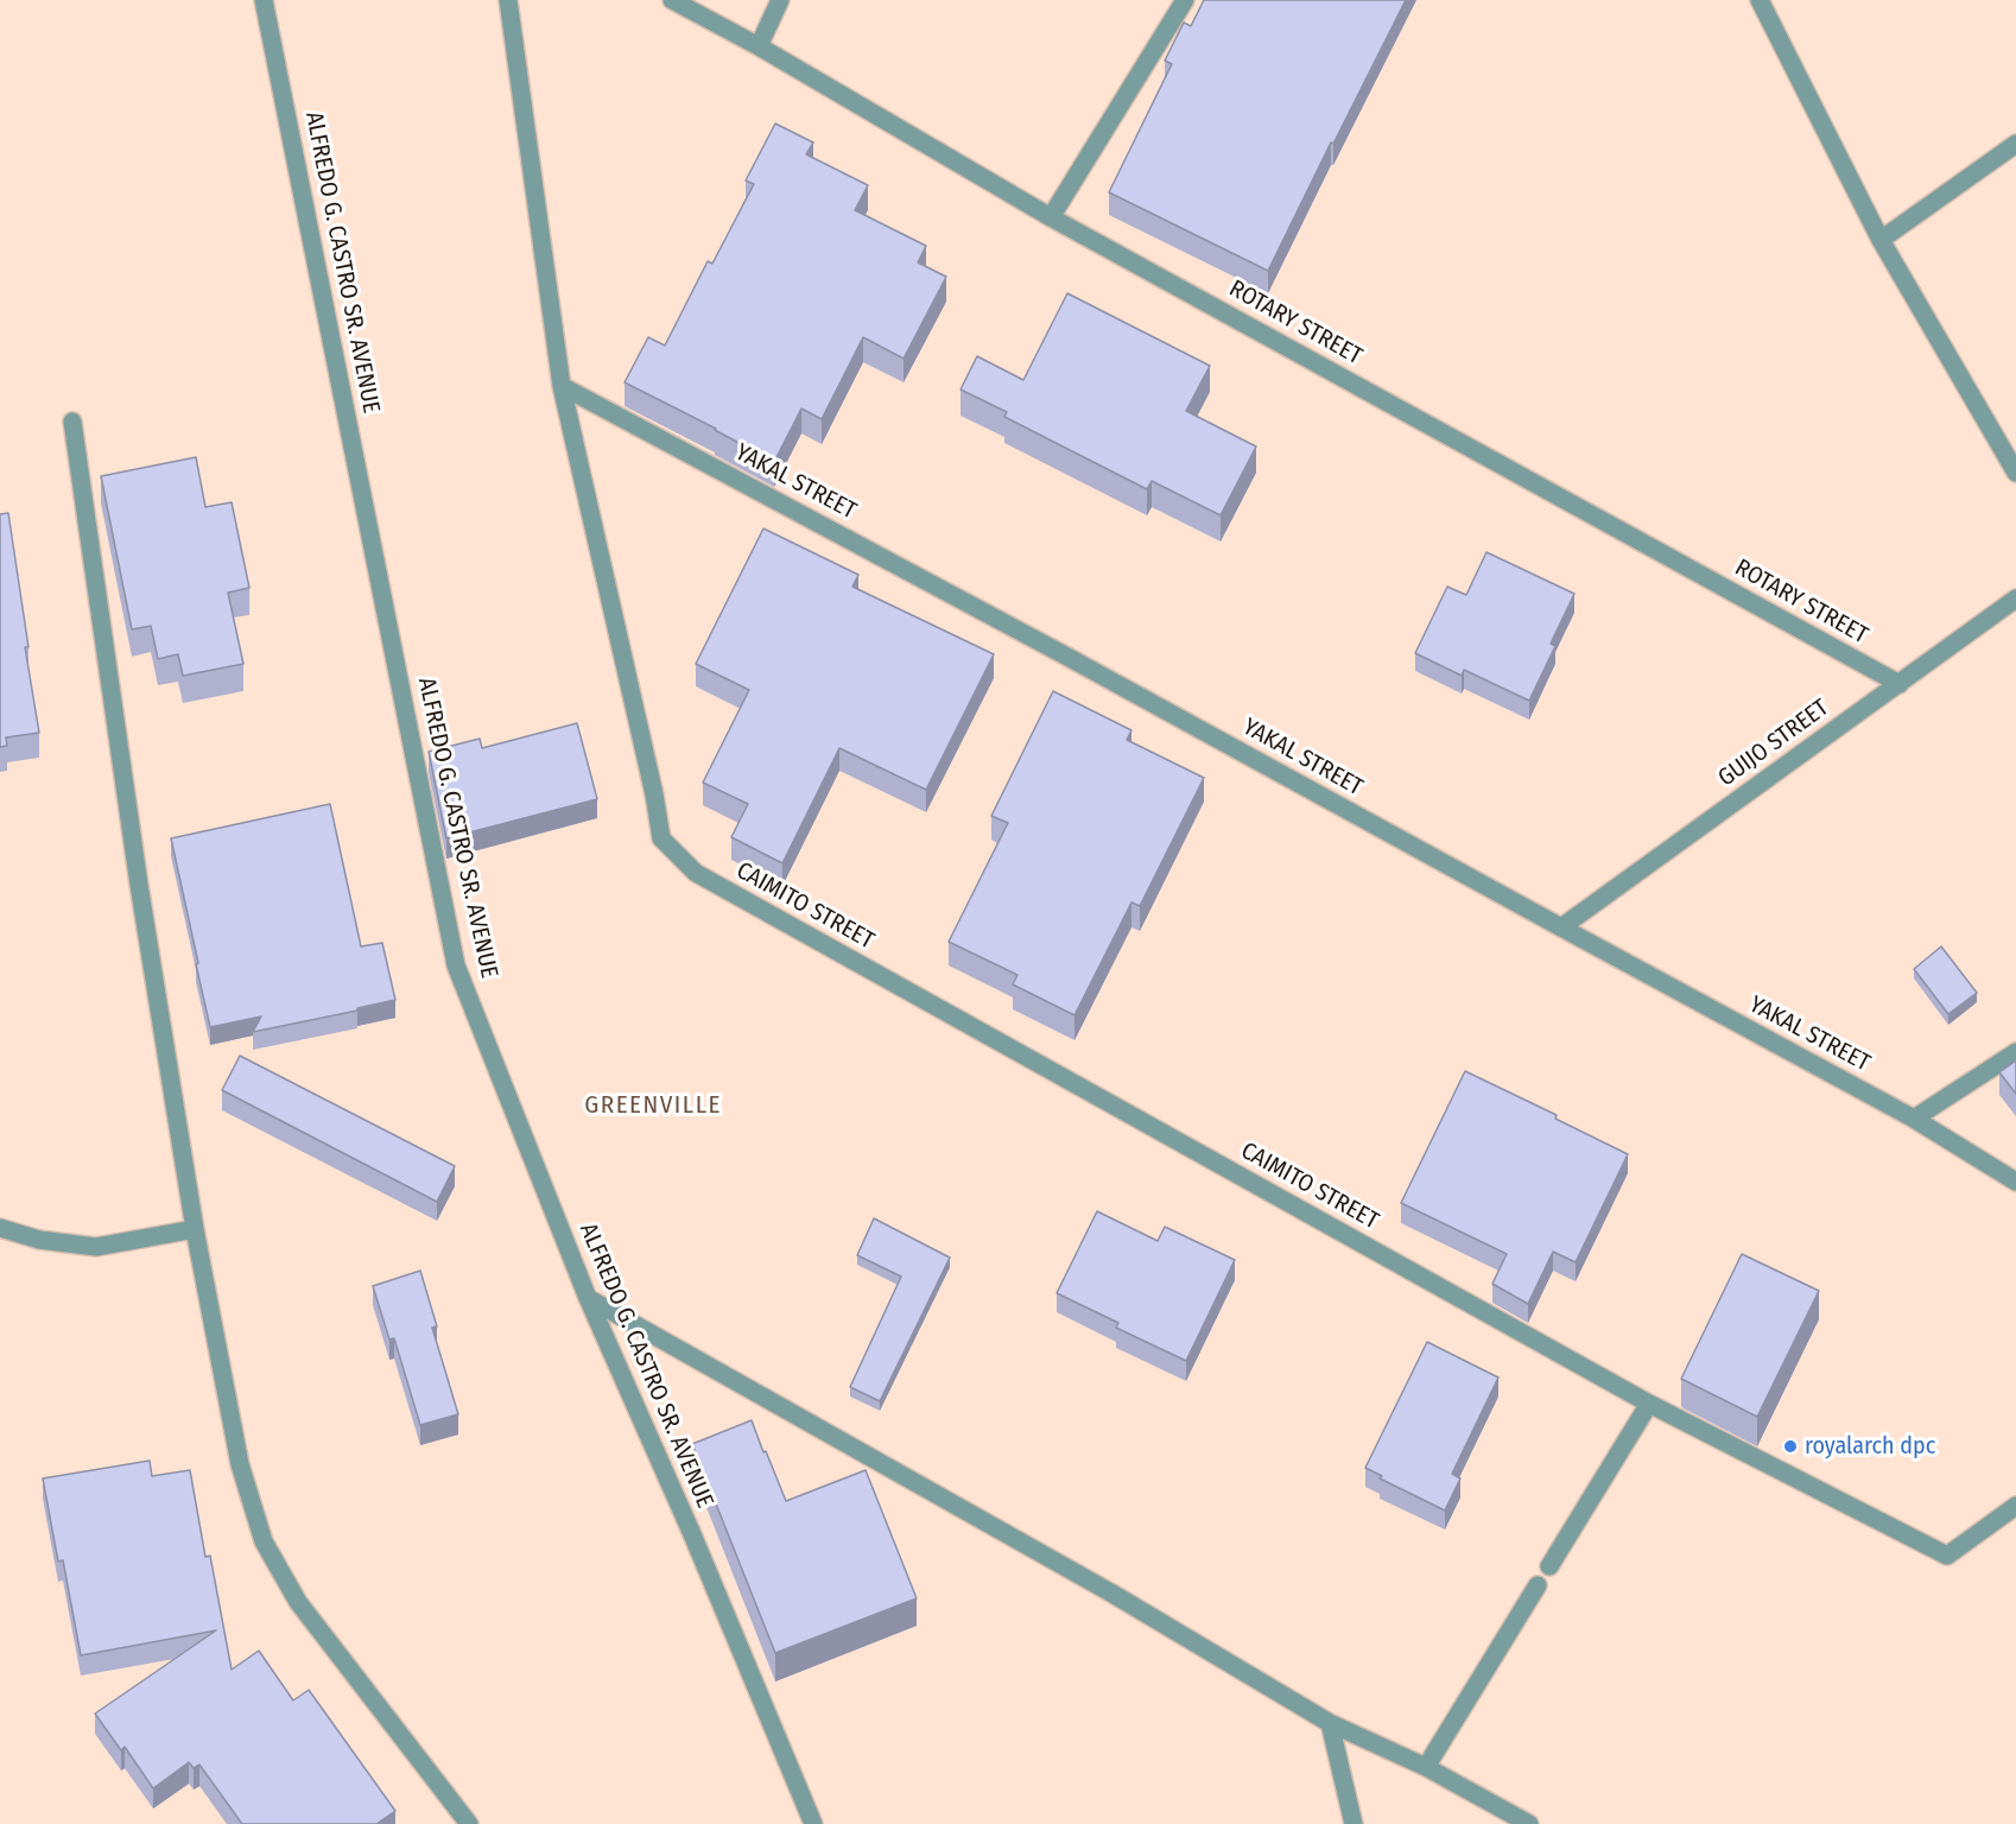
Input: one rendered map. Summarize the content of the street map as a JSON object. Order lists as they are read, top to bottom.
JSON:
{
  "streets": {
    "street": [
      "ALFREDO G. CASTRO SR. AVENUE",
      "ROTARY STREET",
      "YAKAL STREET",
      "GUIJO STREET",
      "CAIMITO STREET"
    ]
  },
  "crossings": [
    ["ROTARY STREET", "GUIJO STREET"],
    ["YAKAL STREET", "GUIJO STREET"],
    ["YAKAL STREET", "CAIMITO STREET"]
  ],
  "districts": ["GREENVILLE"],
  "places": ["royalarch dpc"]
}
